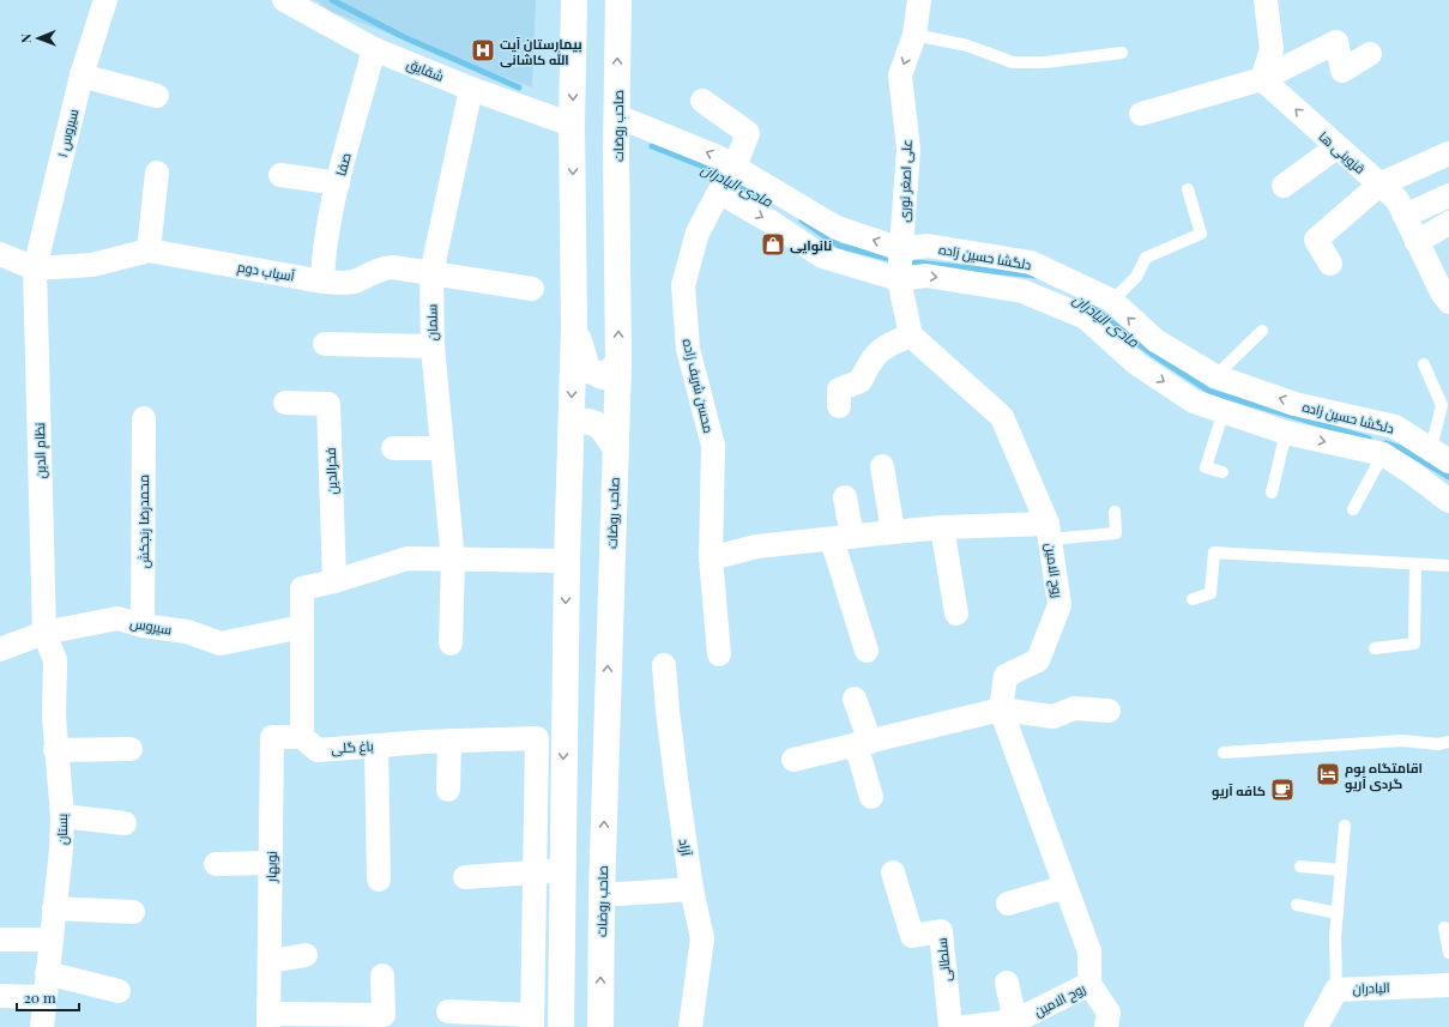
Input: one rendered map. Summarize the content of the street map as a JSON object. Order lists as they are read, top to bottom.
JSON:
{
  "streets": {
    "street": [
      "شقایق",
      "صاحب روضات",
      "سیروس ۱",
      "قزوینی ها",
      "صفا",
      "علی اصغر نوری",
      "دلگشا حسین زاده",
      "آسیاب دوم",
      "سلمان",
      "محسن شریف زاده",
      "نظام الدین",
      "فخرالدین",
      "محمدرضا رنجکش",
      "روح الامین",
      "سیروس",
      "باغ گلی",
      "بستان",
      "آزاد",
      "نوبهار",
      "سلطانی",
      "الیادران"
    ]
  },
  "crossings": [
    ["شقایق", "صفا"],
    ["شقایق", "سلمان"],
    ["صاحب روضات", "دلگشا حسین زاده"],
    ["سیروس ۱", "آسیاب دوم"],
    ["سیروس ۱", "نظام الدین"],
    ["صفا", "آسیاب دوم"],
    ["علی اصغر نوری", "دلگشا حسین زاده"],
    ["آسیاب دوم", "سلمان"],
    ["آسیاب دوم", "نظام الدین"],
    ["نظام الدین", "سیروس"],
    ["نظام الدین", "بستان"],
    ["محمدرضا رنجکش", "سیروس"],
    ["سیروس", "بستان"],
    ["باغ گلی", "نوبهار"]
  ],
  "one_way": ["علی اصغر نوری"],
  "water": ["مادی الیادران"],
  "places": {
    "hospital": ["بیمارستان آیت الله کاشانی"],
    "shop": ["نانوایی"],
    "hotel": ["اقامتگاه بوم گردی آریو"],
    "cafe": ["کافه آریو"]
  },
  "scale_bar": "20 m",
  "north": "left"
}
